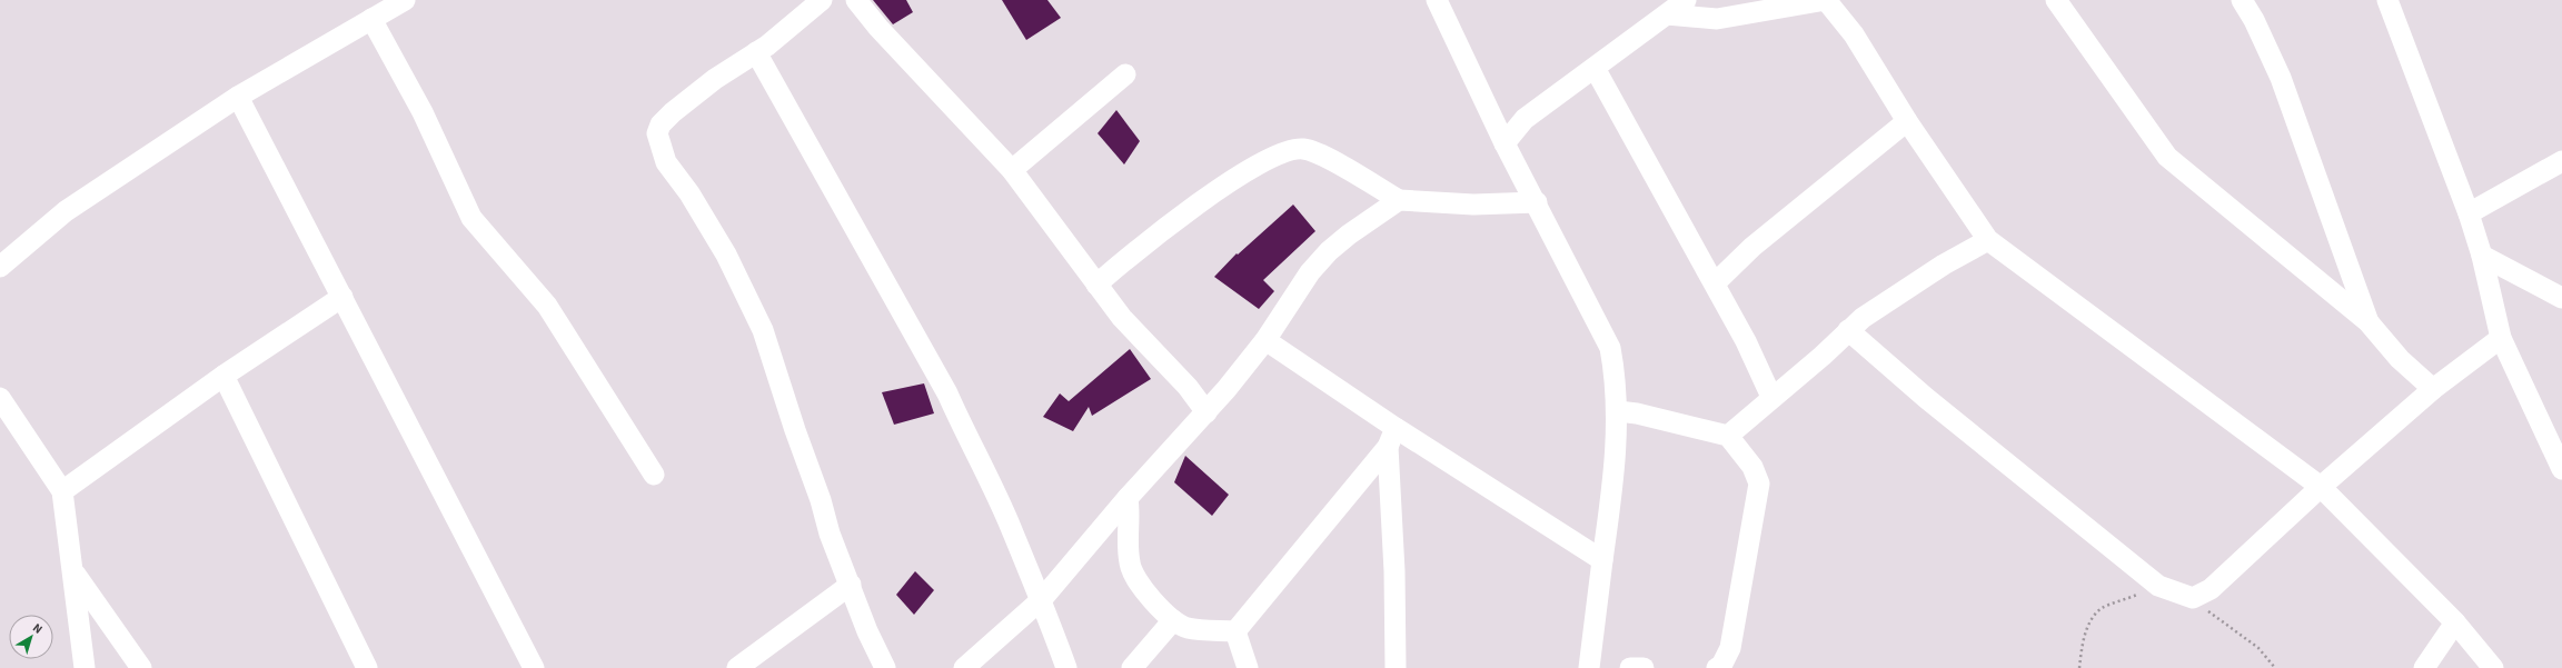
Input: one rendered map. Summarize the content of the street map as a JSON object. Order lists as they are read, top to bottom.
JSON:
{
  "north": "top right"
}
